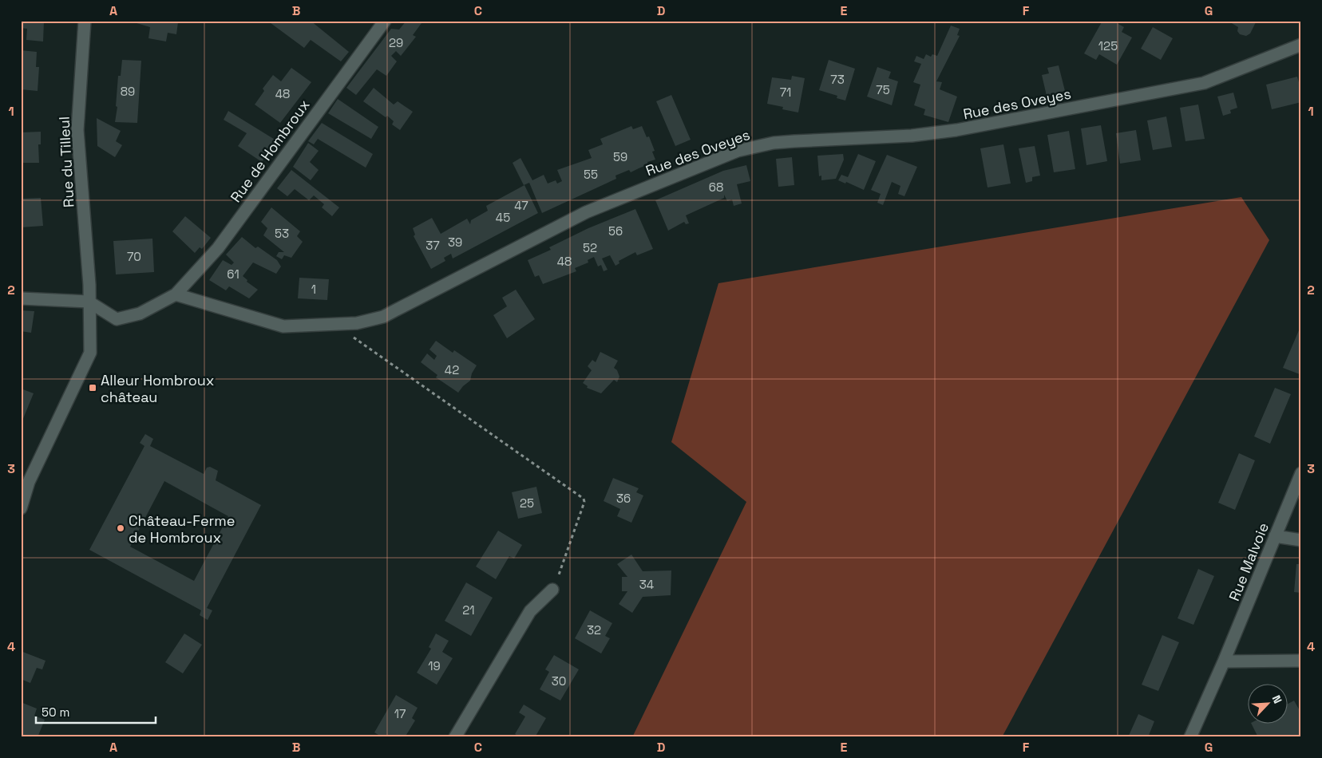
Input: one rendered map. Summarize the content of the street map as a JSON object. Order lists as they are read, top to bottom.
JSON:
{
  "streets": {
    "street": [
      "Rue des Oveyes",
      "Rue de Hombroux",
      "Rue du Tilleul",
      "Rue Malvoie"
    ]
  },
  "crossings": [
    ["Rue des Oveyes", "Rue de Hombroux"],
    ["Rue de Hombroux", "Rue du Tilleul"]
  ],
  "places": {
    "transit": ["Alleur Hombroux château"],
    "other": ["Château-Ferme de Hombroux"]
  },
  "house_numbers": [
    "29",
    "125",
    "73",
    "75",
    "89",
    "71",
    "48",
    "59",
    "55",
    "68",
    "47",
    "45",
    "56",
    "53",
    "39",
    "37",
    "52",
    "70",
    "48",
    "61",
    "1",
    "42",
    "36",
    "25",
    "34",
    "21",
    "32",
    "19",
    "30",
    "17"
  ],
  "scale_bar": "50 m",
  "north": "top right",
  "grid": {
    "columns": [
      "A",
      "B",
      "C",
      "D",
      "E",
      "F",
      "G"
    ],
    "rows": [
      "1",
      "2",
      "3",
      "4"
    ]
  }
}
